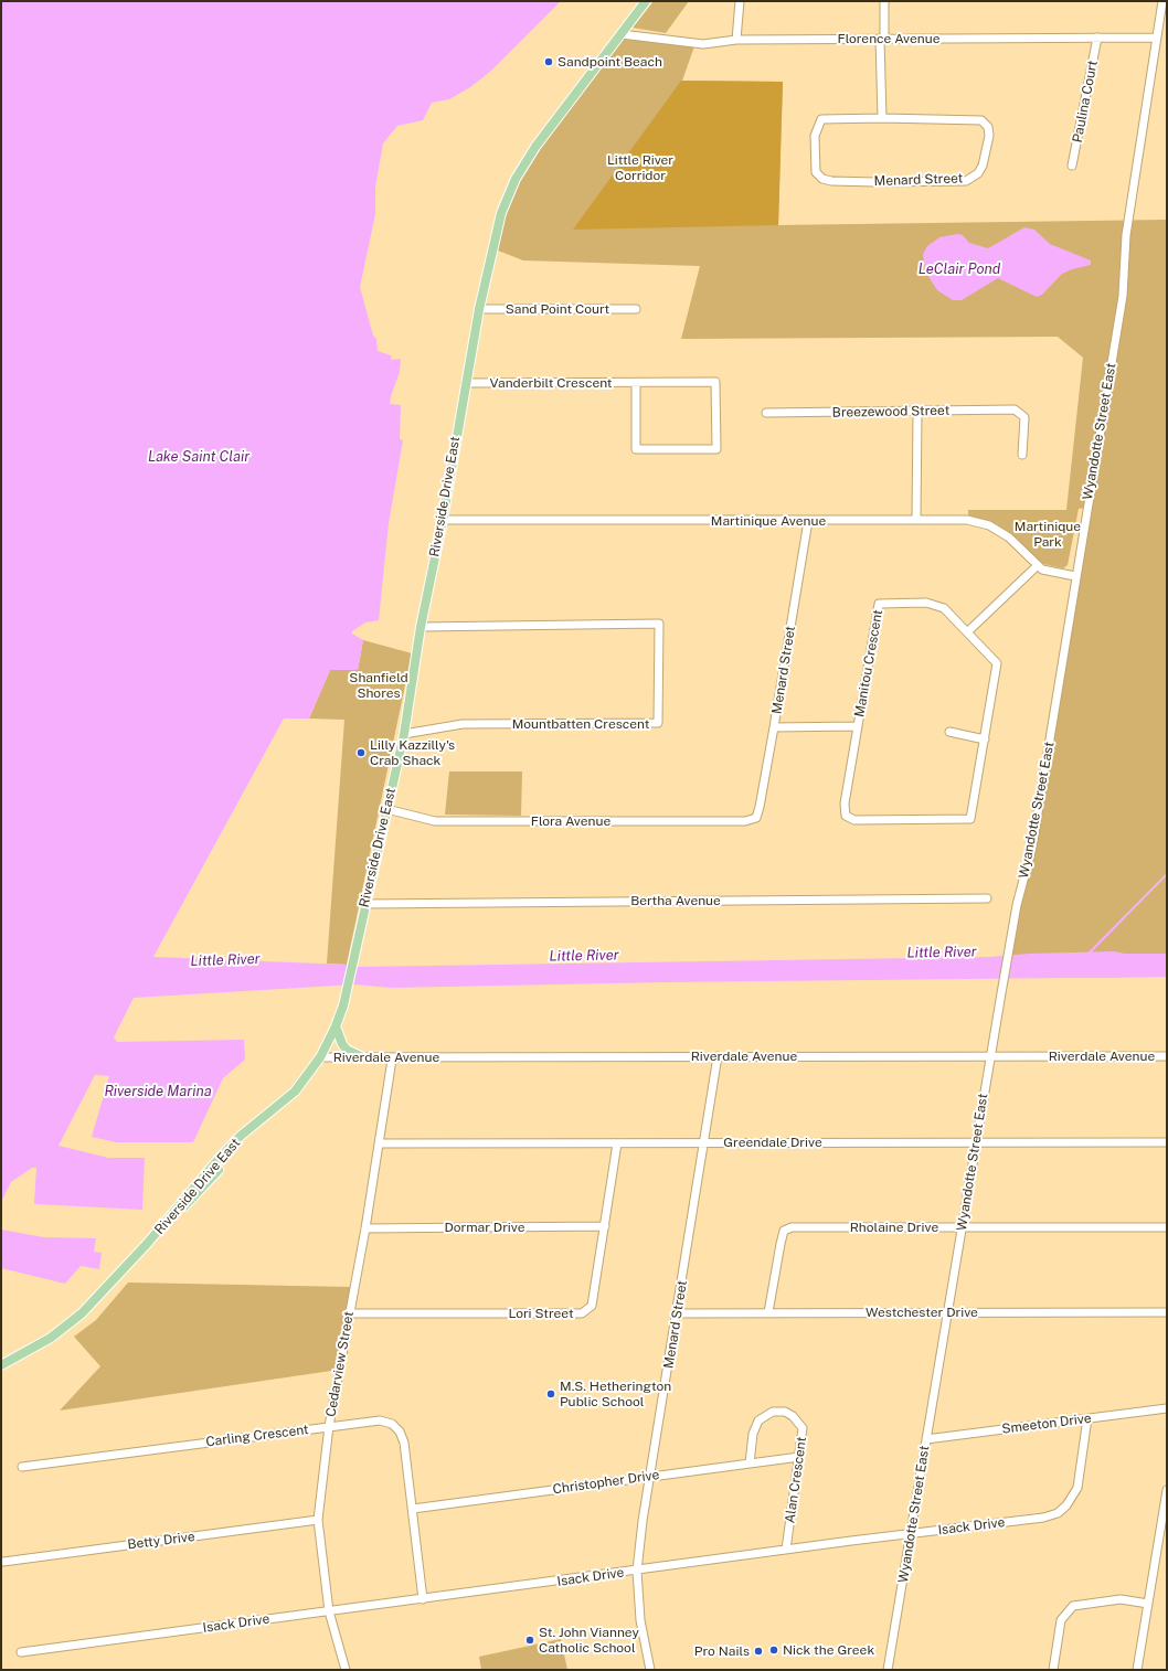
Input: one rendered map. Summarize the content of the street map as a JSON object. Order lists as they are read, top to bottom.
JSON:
{
  "streets": {
    "main road": ["Riverside Drive East"],
    "street": [
      "Florence Avenue",
      "Paulina Court",
      "Menard Street",
      "Sand Point Court",
      "Vanderbilt Crescent",
      "Breezewood Street",
      "Wyandotte Street East",
      "Martinique Avenue",
      "Manitou Crescent",
      "Mountbatten Crescent",
      "Flora Avenue",
      "Bertha Avenue",
      "Riverdale Avenue",
      "Greendale Drive",
      "Dormar Drive",
      "Rholaine Drive",
      "Westchester Drive",
      "Lori Street",
      "Cedarview Street",
      "Smeeton Drive",
      "Carling Crescent",
      "Alan Crescent",
      "Christopher Drive",
      "Isack Drive",
      "Betty Drive"
    ]
  },
  "crossings": [
    ["Florence Avenue", "Paulina Court"],
    ["Florence Avenue", "Wyandotte Street East"],
    ["Florence Avenue", "Riverside Drive East"],
    ["Menard Street", "Martinique Avenue"],
    ["Menard Street", "Flora Avenue"],
    ["Menard Street", "Riverdale Avenue"],
    ["Menard Street", "Greendale Drive"],
    ["Menard Street", "Westchester Drive"],
    ["Menard Street", "Christopher Drive"],
    ["Menard Street", "Isack Drive"],
    ["Sand Point Court", "Riverside Drive East"],
    ["Vanderbilt Crescent", "Riverside Drive East"],
    ["Wyandotte Street East", "Martinique Avenue"],
    ["Wyandotte Street East", "Riverdale Avenue"],
    ["Wyandotte Street East", "Greendale Drive"],
    ["Wyandotte Street East", "Rholaine Drive"],
    ["Wyandotte Street East", "Westchester Drive"],
    ["Wyandotte Street East", "Smeeton Drive"],
    ["Wyandotte Street East", "Isack Drive"],
    ["Riverside Drive East", "Martinique Avenue"],
    ["Riverside Drive East", "Mountbatten Crescent"],
    ["Riverside Drive East", "Flora Avenue"],
    ["Riverside Drive East", "Bertha Avenue"],
    ["Riverside Drive East", "Riverdale Avenue"],
    ["Riverdale Avenue", "Cedarview Street"],
    ["Greendale Drive", "Lori Street"],
    ["Greendale Drive", "Cedarview Street"],
    ["Dormar Drive", "Lori Street"],
    ["Dormar Drive", "Cedarview Street"],
    ["Rholaine Drive", "Westchester Drive"],
    ["Lori Street", "Cedarview Street"],
    ["Cedarview Street", "Carling Crescent"],
    ["Cedarview Street", "Isack Drive"],
    ["Cedarview Street", "Betty Drive"],
    ["Smeeton Drive", "Isack Drive"],
    ["Carling Crescent", "Christopher Drive"],
    ["Carling Crescent", "Isack Drive"],
    ["Alan Crescent", "Christopher Drive"],
    ["Alan Crescent", "Isack Drive"]
  ],
  "water": [
    "LeClair Pond",
    "Lake Saint Clair",
    "Little River",
    "Riverside Marina"
  ],
  "parks": ["Little River Corridor", "Martinique Park", "Shanfield Shores"],
  "places": [
    "Sandpoint Beach",
    "Lilly Kazzilly's Crab Shack",
    "M.S. Hetherington Public School",
    "St. John Vianney Catholic School",
    "Nick the Greek",
    "Pro Nails"
  ]
}
